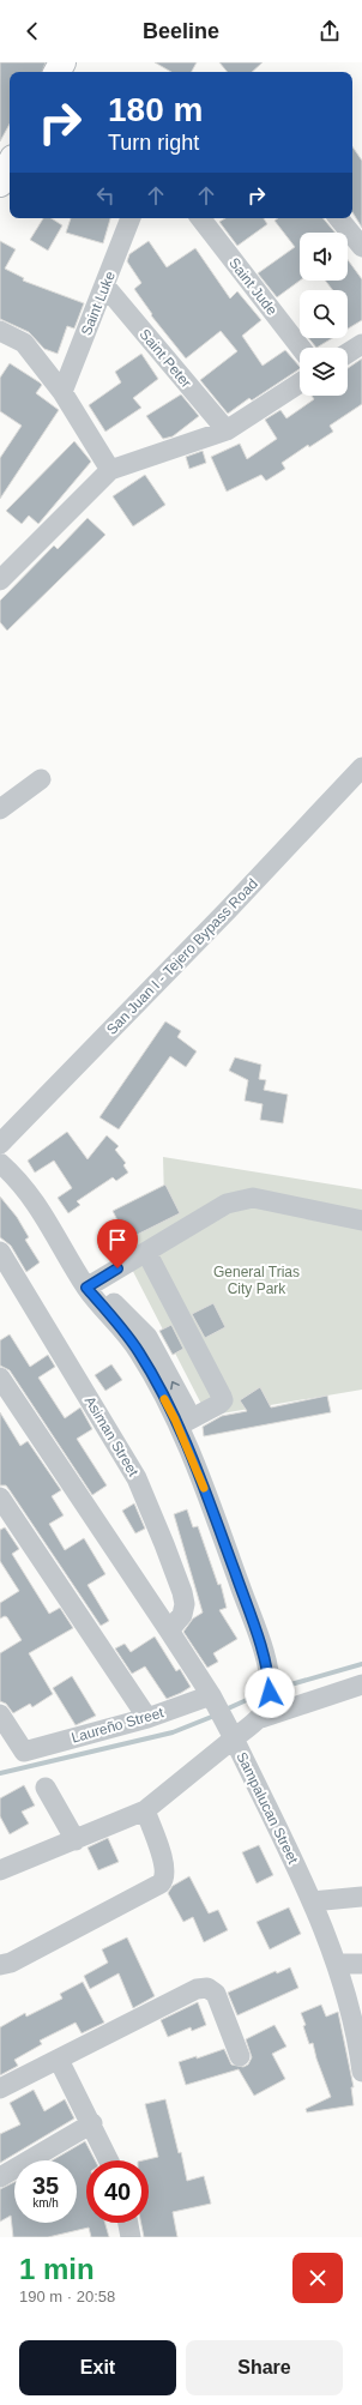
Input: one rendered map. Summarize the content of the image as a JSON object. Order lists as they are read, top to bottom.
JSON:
{
  "streets": {
    "street": [
      "Saint Jude",
      "Saint Luke",
      "Saint Peter",
      "San Juan I - Tejero Bypass Road",
      "Asiman Street",
      "Laureño Street",
      "Sampalucan Street"
    ]
  },
  "crossings": [
    ["Saint Luke", "Saint Peter"]
  ],
  "parks": ["General Trias City Park"],
  "page": {
    "header": "Beeline",
    "turn": ["180 m", "Turn right"],
    "speed": "35 km/h",
    "limit": "40",
    "heading": ["1 min", "190 m · 20:58"],
    "buttons": ["Exit", "Share"]
  }
}
